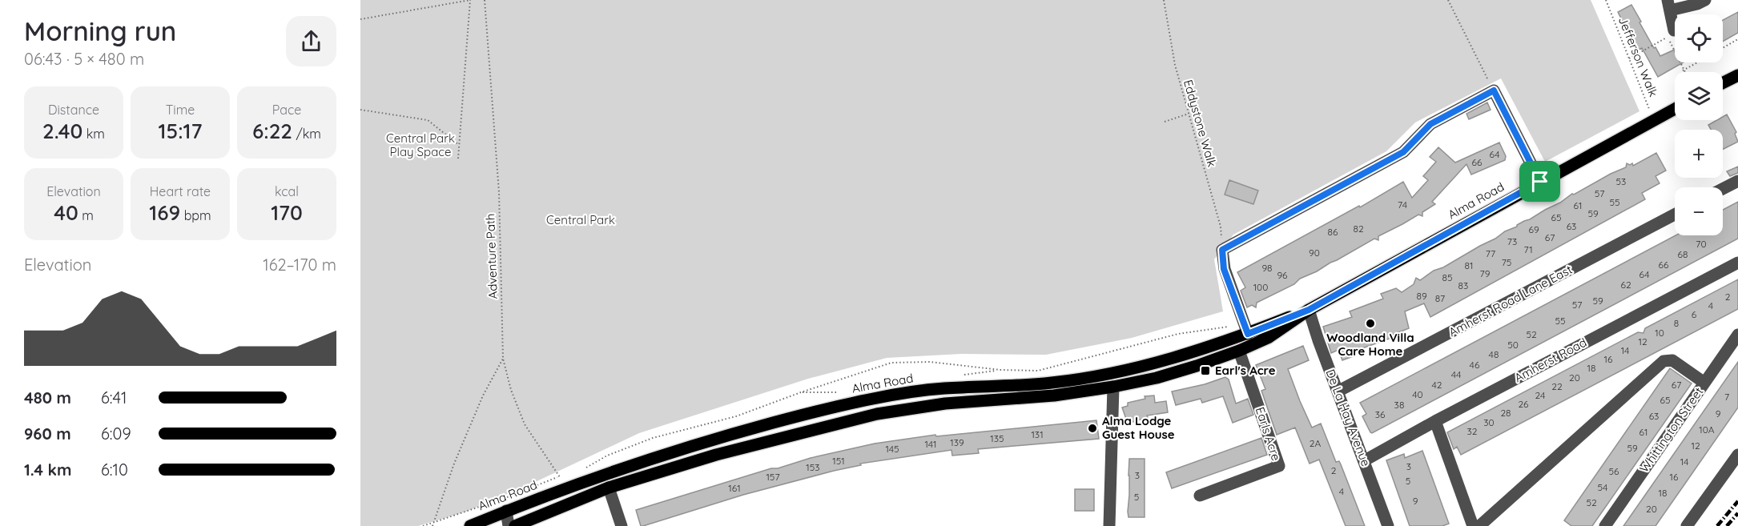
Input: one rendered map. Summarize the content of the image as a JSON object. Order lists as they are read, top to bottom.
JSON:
{
  "streets": {
    "main road": ["Alma Road"],
    "street": [
      "Amherst Road Lane East",
      "Amherst Road",
      "De La Hay Avenue",
      "Whittington Street",
      "Earls Acre"
    ],
    "path": ["Jefferson Walk", "Eddystone Walk", "Adventure Path"]
  },
  "crossings": [
    ["Jefferson Walk", "Alma Road"],
    ["Alma Road", "De La Hay Avenue"],
    ["Alma Road", "Earls Acre"],
    ["Amherst Road Lane East", "De La Hay Avenue"],
    ["Amherst Road", "De La Hay Avenue"]
  ],
  "parks": ["Central Park Play Space", "Central Park"],
  "places": {
    "other": ["Woodland Villa Care Home", "Alma Lodge Guest House"],
    "transit": ["Earl's Acre"]
  },
  "house_numbers": [
    "64",
    "66",
    "53",
    "57",
    "55",
    "74",
    "61",
    "59",
    "65",
    "63",
    "82",
    "69",
    "86",
    "67",
    "73",
    "70",
    "71",
    "90",
    "77",
    "68",
    "75",
    "66",
    "81",
    "98",
    "79",
    "64",
    "96",
    "85",
    "62",
    "83",
    "100",
    "89",
    "2",
    "87",
    "59",
    "57",
    "4",
    "6",
    "55",
    "8",
    "10",
    "52",
    "12",
    "50",
    "14",
    "48",
    "16",
    "46",
    "18",
    "44",
    "20",
    "42",
    "67",
    "22",
    "40",
    "24",
    "7",
    "65",
    "26",
    "38",
    "28",
    "9",
    "36",
    "63",
    "30",
    "10A",
    "32",
    "61",
    "131",
    "135",
    "139",
    "2A",
    "141",
    "12",
    "59",
    "145",
    "151",
    "14",
    "3",
    "153",
    "2",
    "56",
    "3",
    "157",
    "16",
    "5",
    "54",
    "161",
    "4",
    "18",
    "5",
    "9",
    "52",
    "20"
  ],
  "page": {
    "heading": ["Morning run", "06:43 · 5 × 480 m"],
    "map_buttons": ["+", "−"],
    "stats": [
      ["Distance", "2.40 km"],
      ["Time", "15:17"],
      ["Pace", "6:22 /km"],
      ["Elevation", "40 m"],
      ["Heart rate", "169 bpm"],
      ["kcal", "170"]
    ],
    "chart": ["Elevation", "162–170 m"],
    "list": [
      {
        "name": "480 m",
        "note": "6:41"
      },
      {
        "name": "960 m",
        "note": "6:09"
      },
      {
        "name": "1.4 km",
        "note": "6:10"
      }
    ]
  }
}
